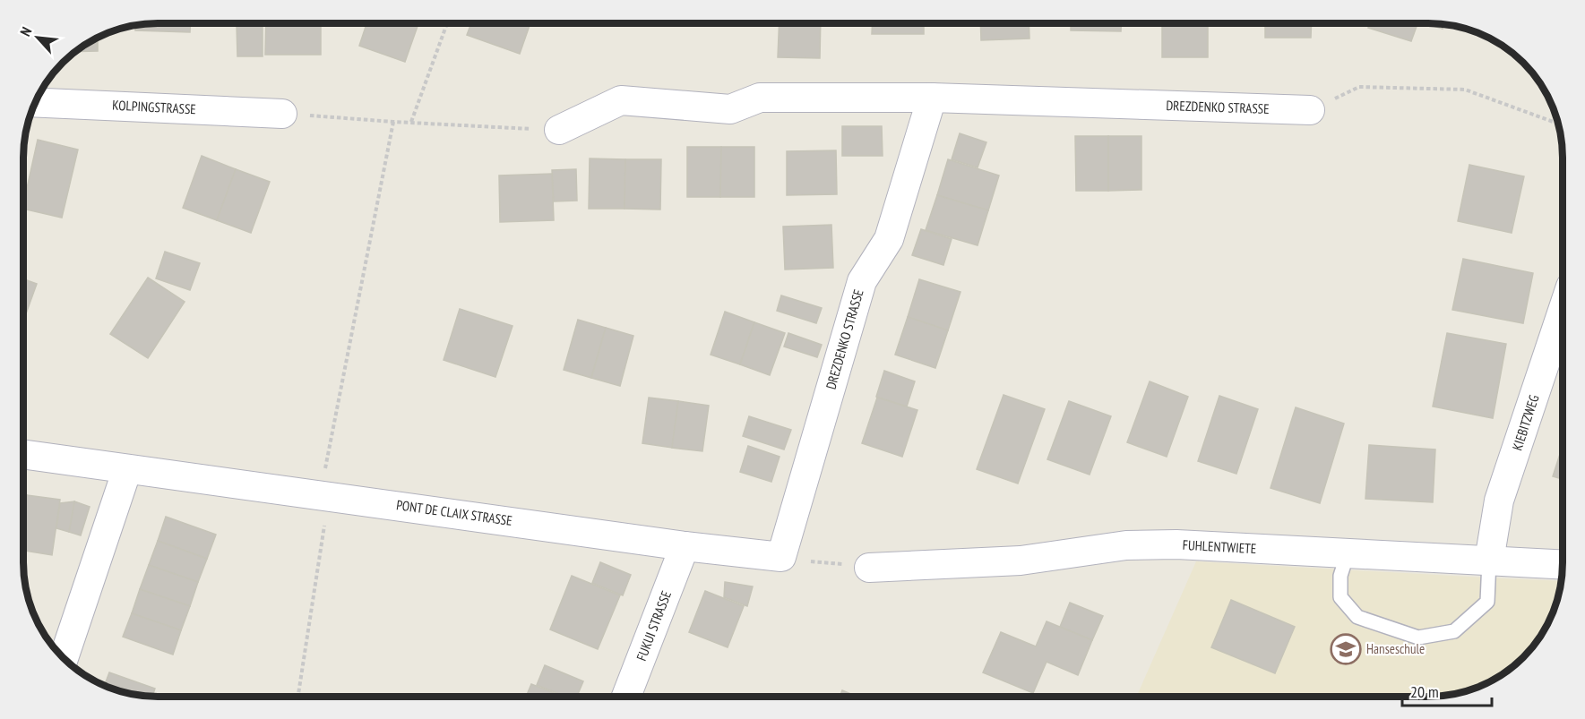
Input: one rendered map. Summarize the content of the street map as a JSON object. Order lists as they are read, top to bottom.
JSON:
{
  "streets": {
    "street": [
      "KOLPINGSTRASSE",
      "DREZDENKO STRASSE",
      "KIEBITZWEG",
      "PONT DE CLAIX STRASSE",
      "FUHLENTWIETE",
      "FUKUI STRASSE"
    ]
  },
  "crossings": [
    ["DREZDENKO STRASSE", "PONT DE CLAIX STRASSE"],
    ["KIEBITZWEG", "FUHLENTWIETE"],
    ["PONT DE CLAIX STRASSE", "FUKUI STRASSE"]
  ],
  "places": {
    "school or university": ["Hanseschule"]
  },
  "scale_bar": "20 m",
  "north": "top left"
}
